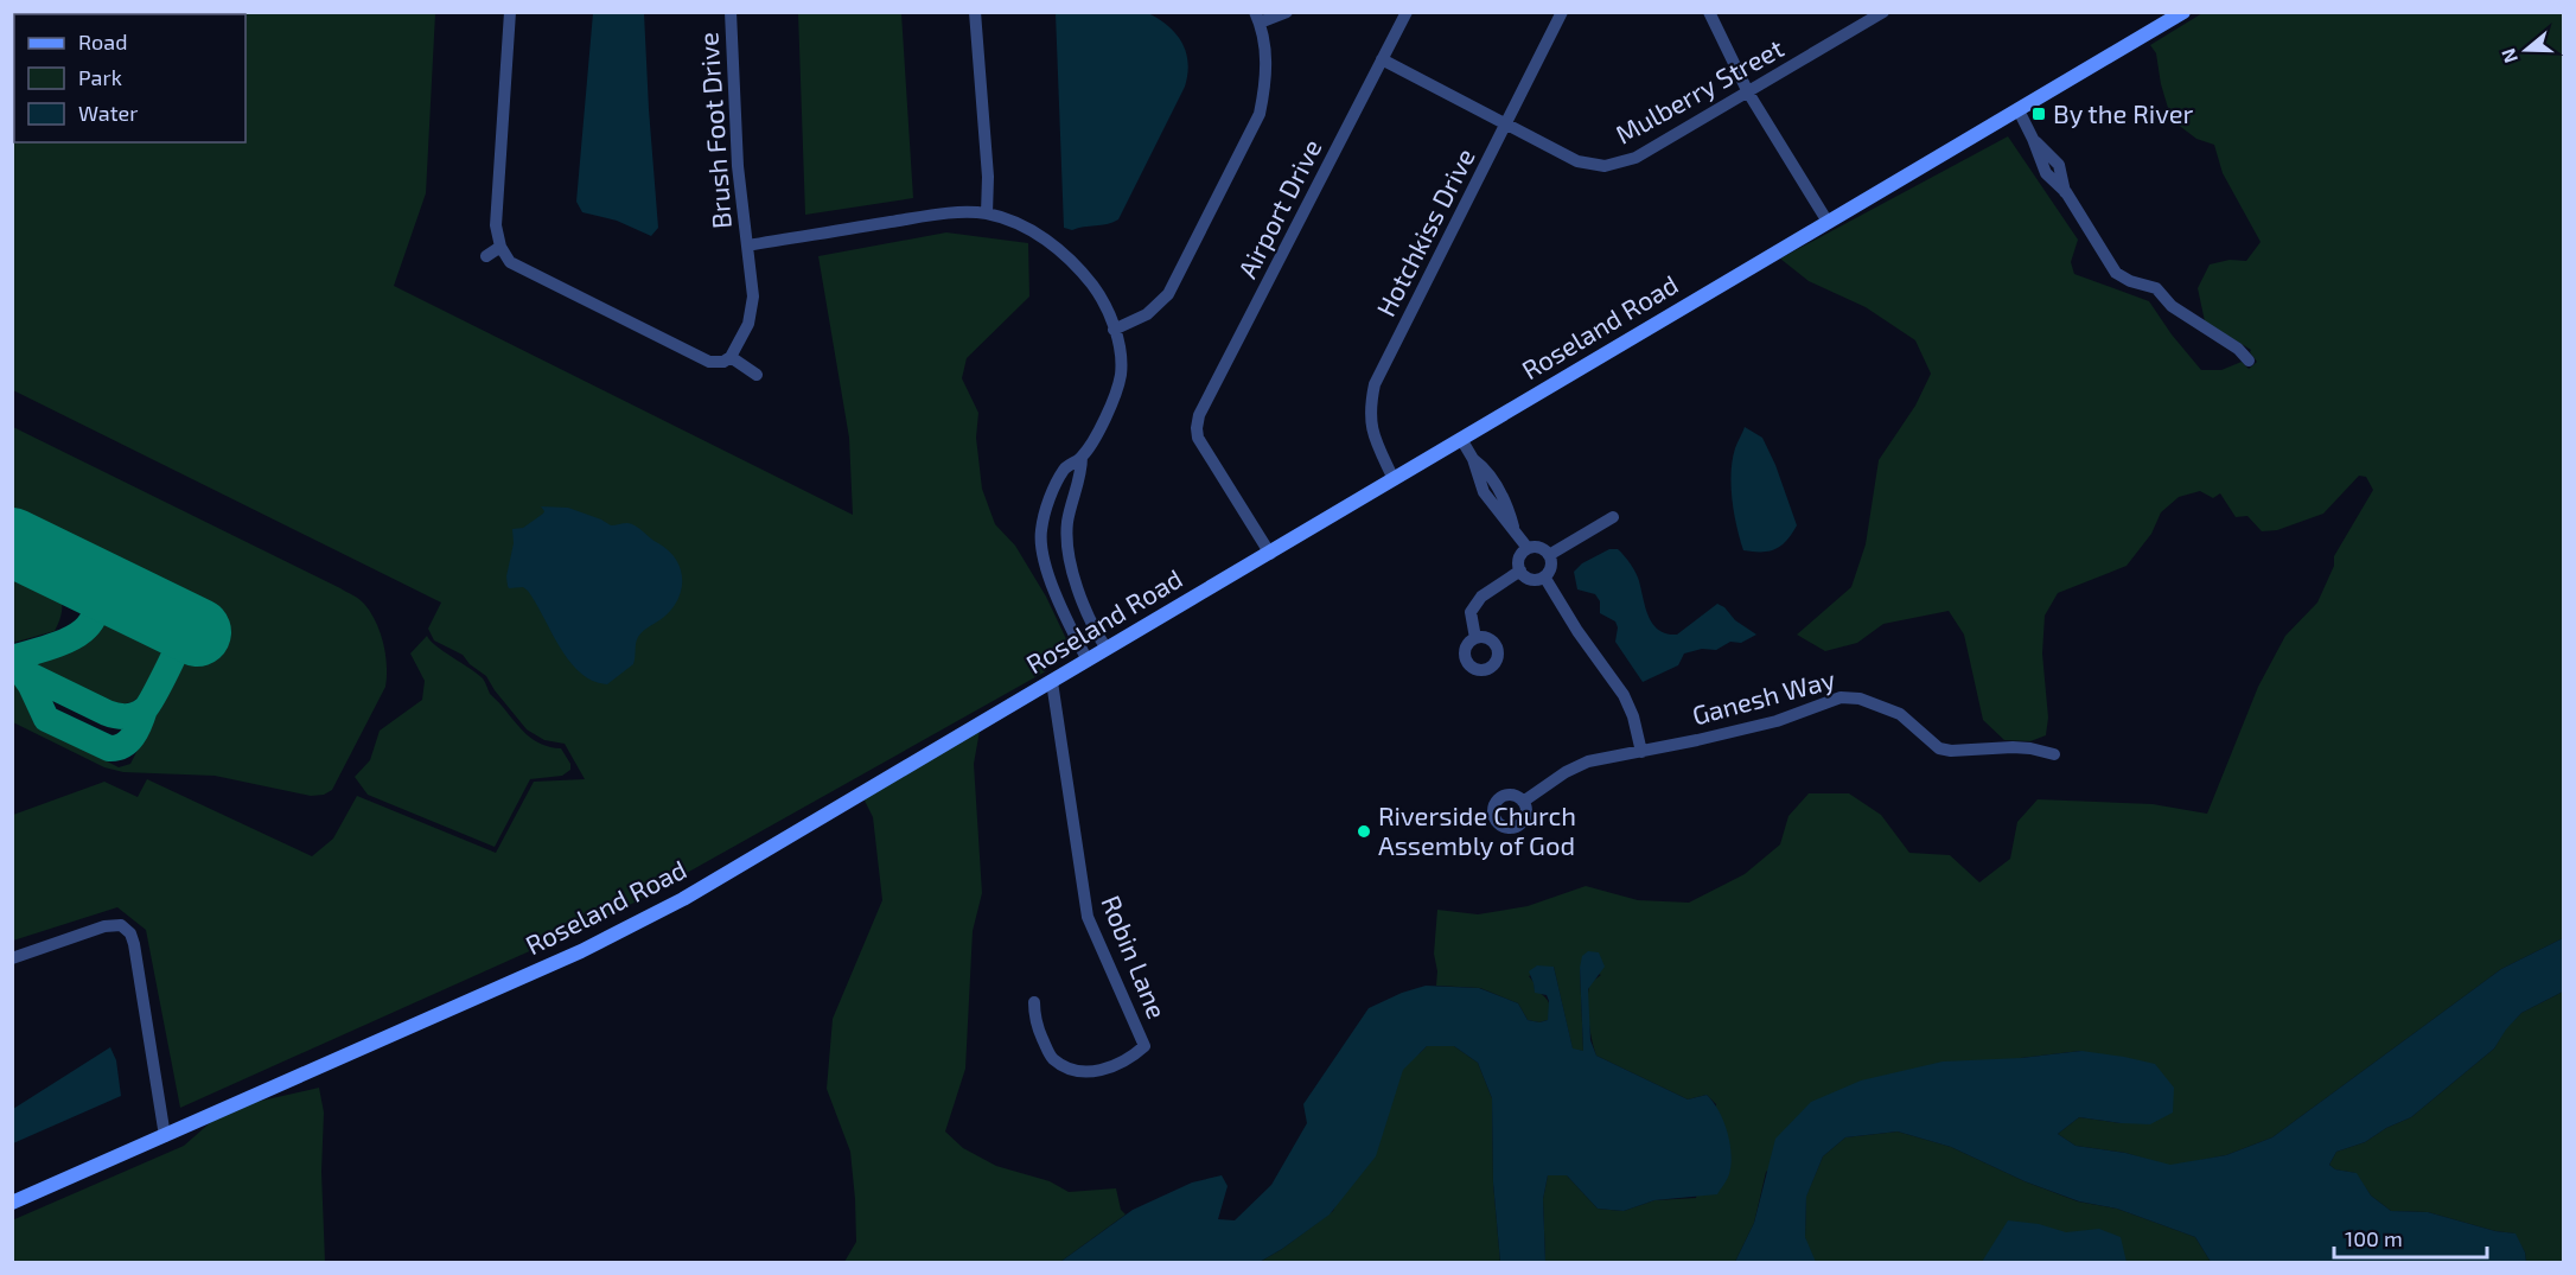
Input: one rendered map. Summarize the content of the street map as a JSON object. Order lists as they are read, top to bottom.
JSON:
{
  "streets": {
    "main road": ["Roseland Road"],
    "street": [
      "Mulberry Street",
      "Brush Foot Drive",
      "Airport Drive",
      "Hotchkiss Drive",
      "Ganesh Way",
      "Robin Lane"
    ]
  },
  "crossings": [
    ["Mulberry Street", "Airport Drive"],
    ["Mulberry Street", "Hotchkiss Drive"],
    ["Airport Drive", "Roseland Road"],
    ["Hotchkiss Drive", "Roseland Road"],
    ["Roseland Road", "Robin Lane"]
  ],
  "places": {
    "transit": ["By the River"],
    "other": ["Riverside Church Assembly of God"]
  },
  "legend": ["Road", "Park", "Water"],
  "scale_bar": "100 m",
  "north": "left"
}
